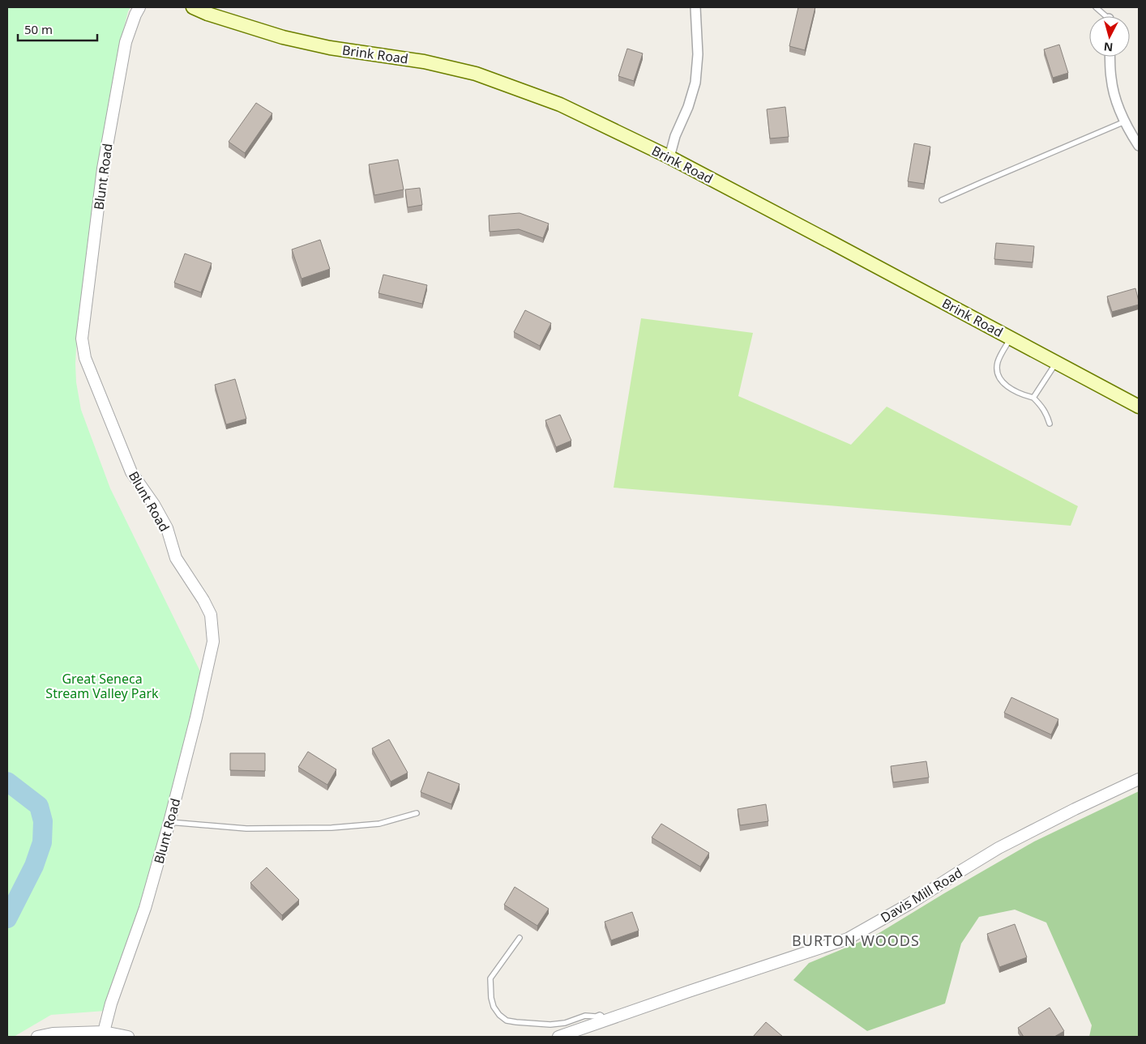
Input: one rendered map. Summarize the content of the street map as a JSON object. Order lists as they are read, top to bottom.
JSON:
{
  "streets": {
    "main road": ["Brink Road"],
    "street": ["Blunt Road", "Davis Mill Road"]
  },
  "districts": ["BURTON WOODS"],
  "parks": ["Great Seneca Stream Valley Park"],
  "scale_bar": "50 m",
  "north": "bottom"
}
